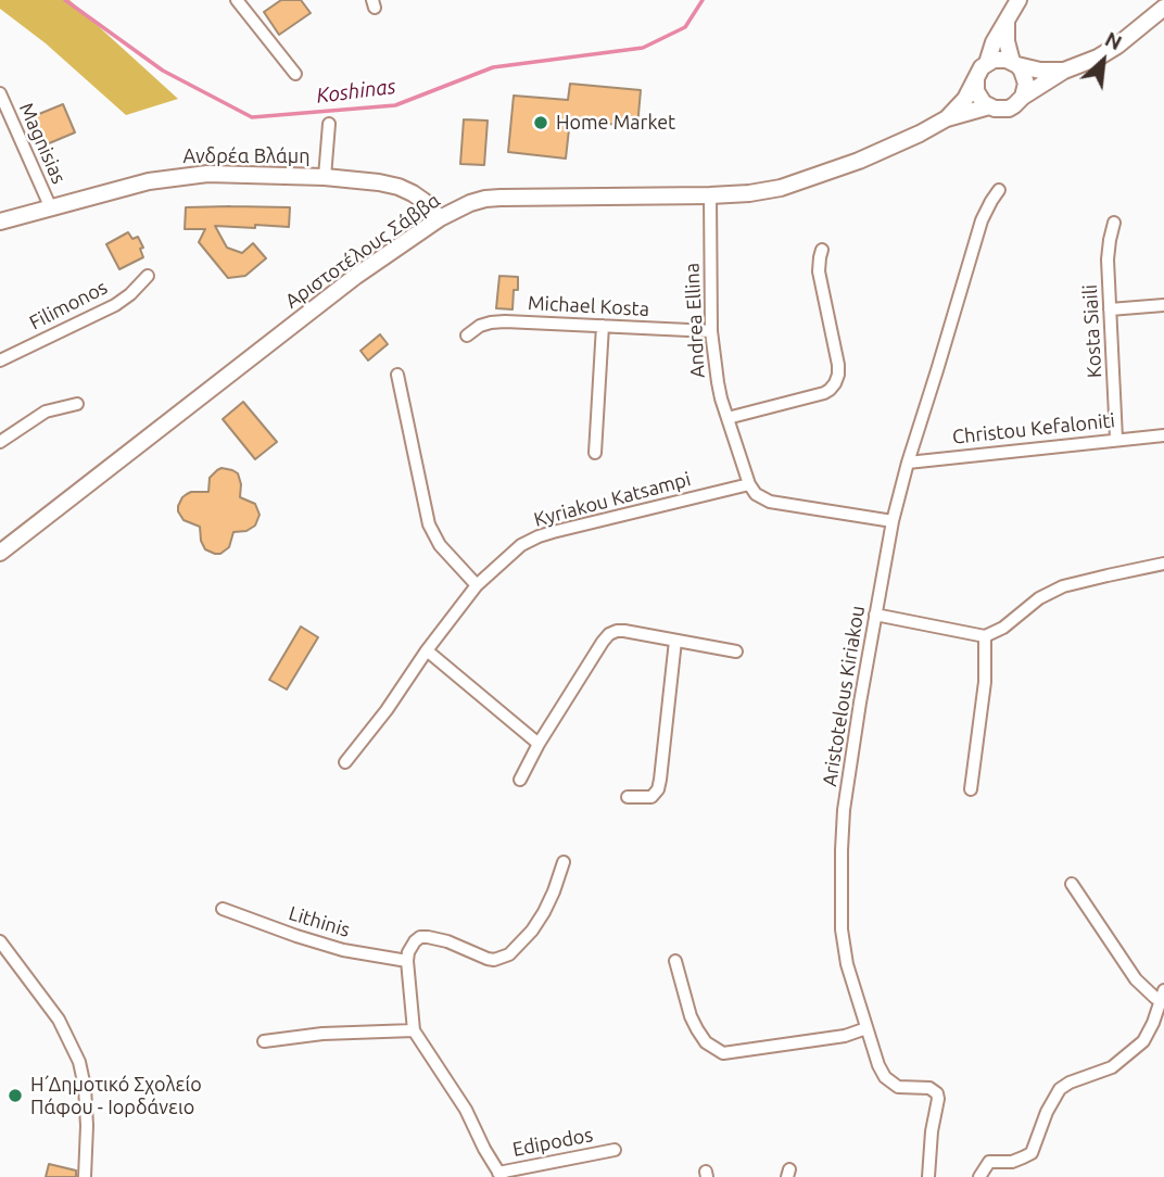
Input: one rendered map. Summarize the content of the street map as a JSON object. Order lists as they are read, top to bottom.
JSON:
{
  "streets": {
    "street": [
      "Magnisias",
      "Ανδρέα Βλάμη",
      "Αριστοτέλους Σάββα",
      "Filimonos",
      "Michael Kosta",
      "Andrea Ellina",
      "Kosta Siaili",
      "Christou Kefaloniti",
      "Kyriakou Katsampi",
      "Aristotelous Kiriakou",
      "Lithinis",
      "Edipodos"
    ]
  },
  "crossings": [
    ["Magnisias", "Ανδρέα Βλάμη"],
    ["Ανδρέα Βλάμη", "Αριστοτέλους Σάββα"],
    ["Αριστοτέλους Σάββα", "Andrea Ellina"],
    ["Michael Kosta", "Andrea Ellina"],
    ["Andrea Ellina", "Kyriakou Katsampi"],
    ["Kosta Siaili", "Christou Kefaloniti"],
    ["Christou Kefaloniti", "Aristotelous Kiriakou"]
  ],
  "water": ["Koshinas"],
  "places": ["Home Market", "Η΄ Δημοτικό Σχολείο Πάφου - Ιορδάνειο"],
  "north": "top right"
}
